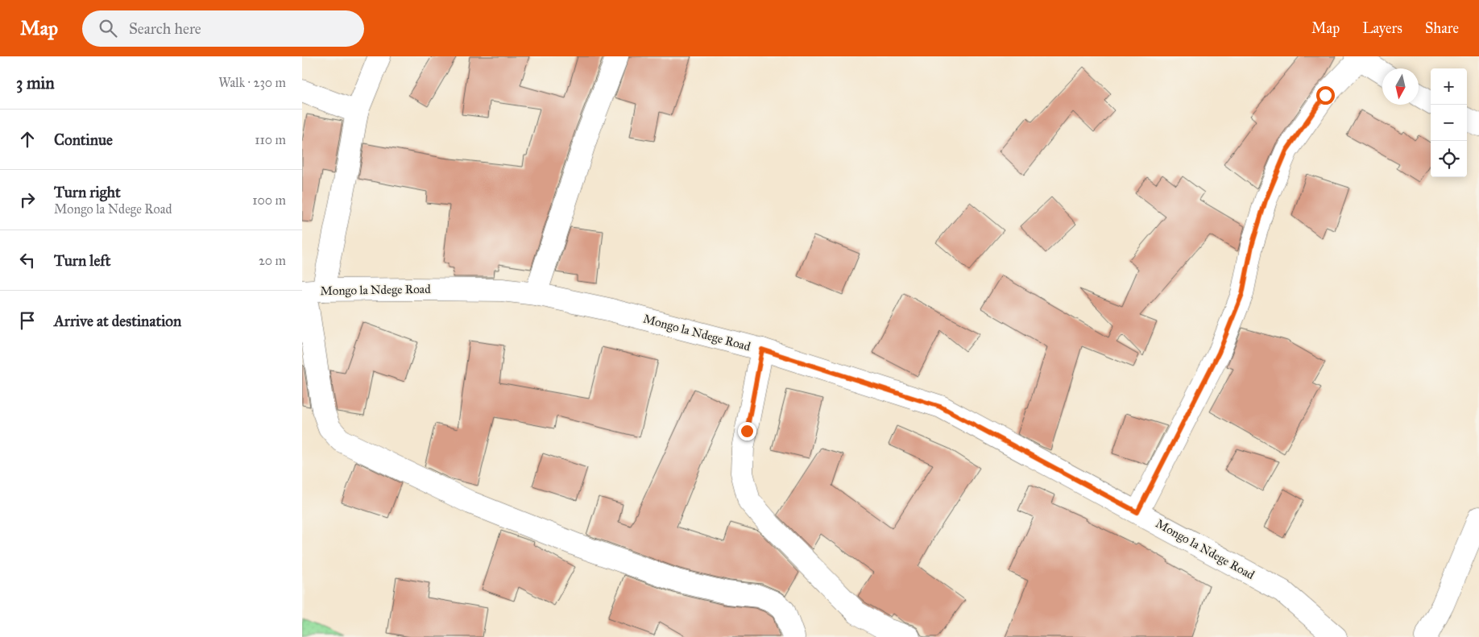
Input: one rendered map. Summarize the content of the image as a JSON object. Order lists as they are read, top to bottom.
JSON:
{
  "streets": {
    "street": ["Mongo la Ndege Road"]
  },
  "north": "bottom",
  "page": {
    "header": "Map",
    "search": "Search here",
    "nav": ["Map", "Layers", "Share"],
    "heading": ["3 min", "Walk · 230 m"],
    "map_buttons": ["+", "−"],
    "list": [
      ["Continue", "110 m"],
      ["Turn right", "Mongo la Ndege Road", "100 m"],
      ["Turn left", "20 m"],
      "Arrive at destination"
    ]
  }
}
